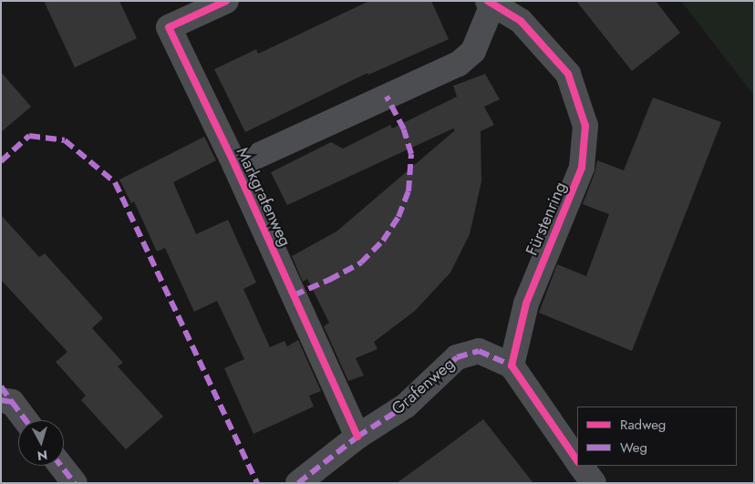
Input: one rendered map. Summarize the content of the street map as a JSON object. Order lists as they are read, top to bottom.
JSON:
{
  "streets": {
    "street": ["Markgrafenweg", "Fürstenring", "Grafenweg"]
  },
  "crossings": [
    ["Markgrafenweg", "Fürstenring"],
    ["Markgrafenweg", "Grafenweg"],
    ["Fürstenring", "Grafenweg"]
  ],
  "legend": ["Radweg", "Weg"],
  "north": "bottom"
}
